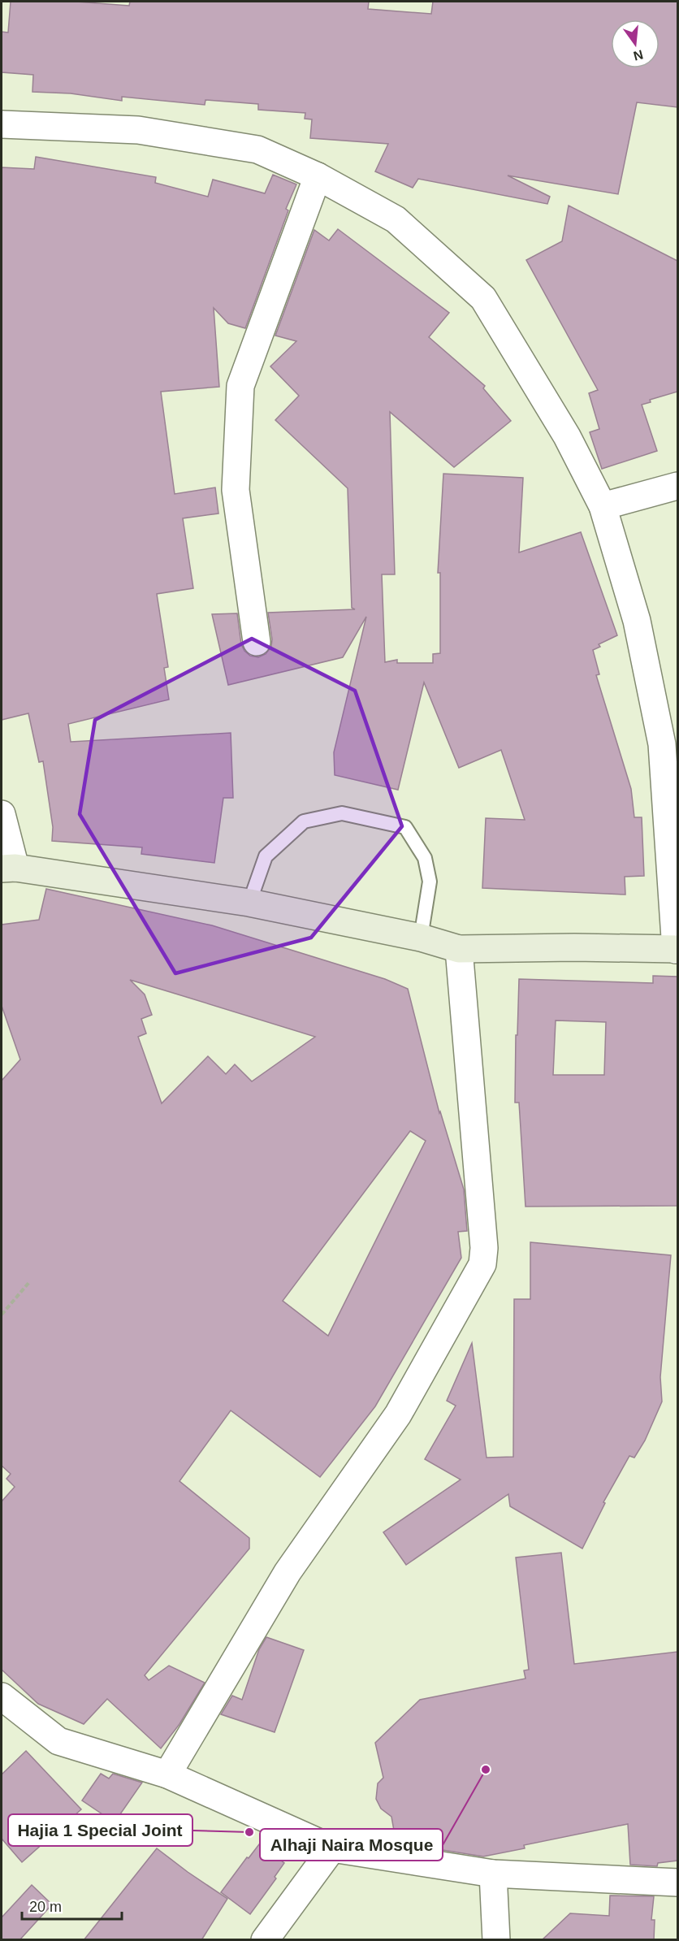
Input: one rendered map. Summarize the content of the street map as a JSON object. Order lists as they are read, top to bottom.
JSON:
{
  "places": ["Alhaji Naira Mosque", "Hajia 1 Special Joint"],
  "scale_bar": "20 m",
  "north": "bottom"
}
